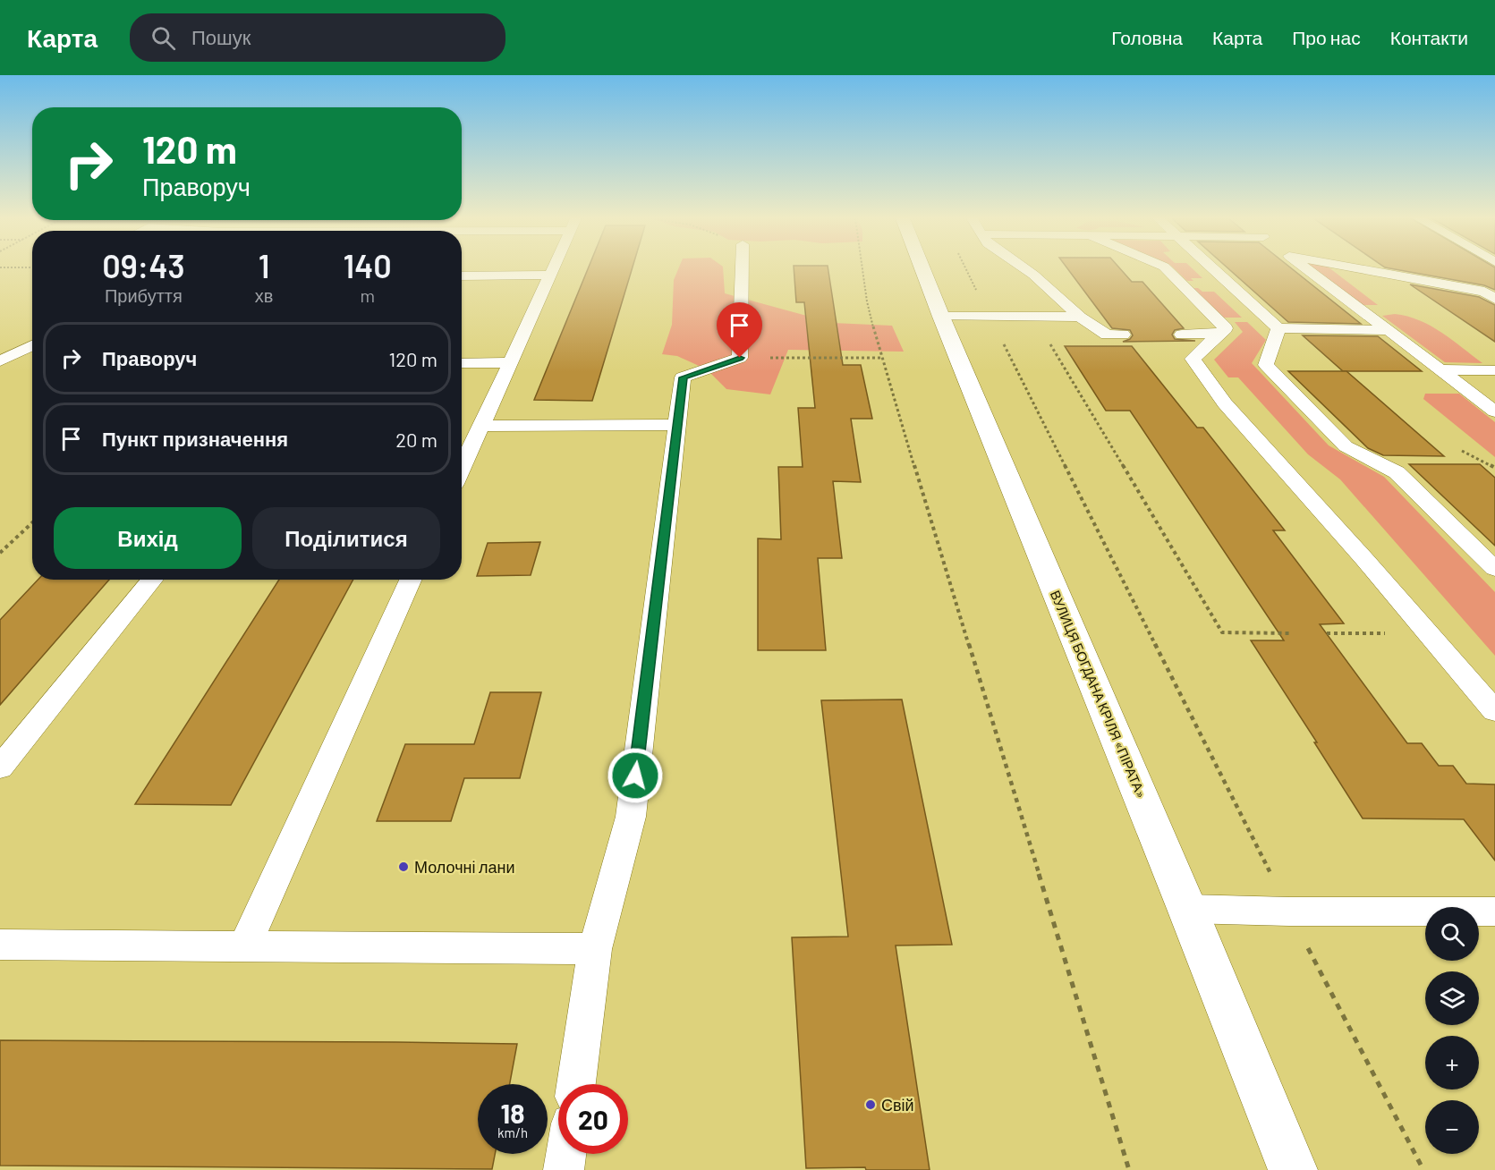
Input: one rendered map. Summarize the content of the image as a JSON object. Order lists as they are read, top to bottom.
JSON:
{
  "streets": {
    "street": ["ВУЛИЦЯ БОГДАНА КРІЛЯ «ПІРАТА»"]
  },
  "places": ["Молочні лани", "Свій"],
  "page": {
    "header": "Карта",
    "search": "Пошук",
    "nav": [
      "Головна",
      "Карта",
      "Про нас",
      "Контакти"
    ],
    "turn": ["120 m", "Праворуч"],
    "eta": [
      "09:43",
      "Прибуття",
      "1",
      "хв",
      "140",
      "m"
    ],
    "list": [
      {
        "name": "Праворуч",
        "value": "120 m"
      },
      {
        "name": "Пункт призначення",
        "value": "20 m"
      }
    ],
    "buttons": ["Вихід", "Поділитися"],
    "map_buttons": ["+", "−"],
    "speed": "18 km/h",
    "limit": "20"
  }
}
